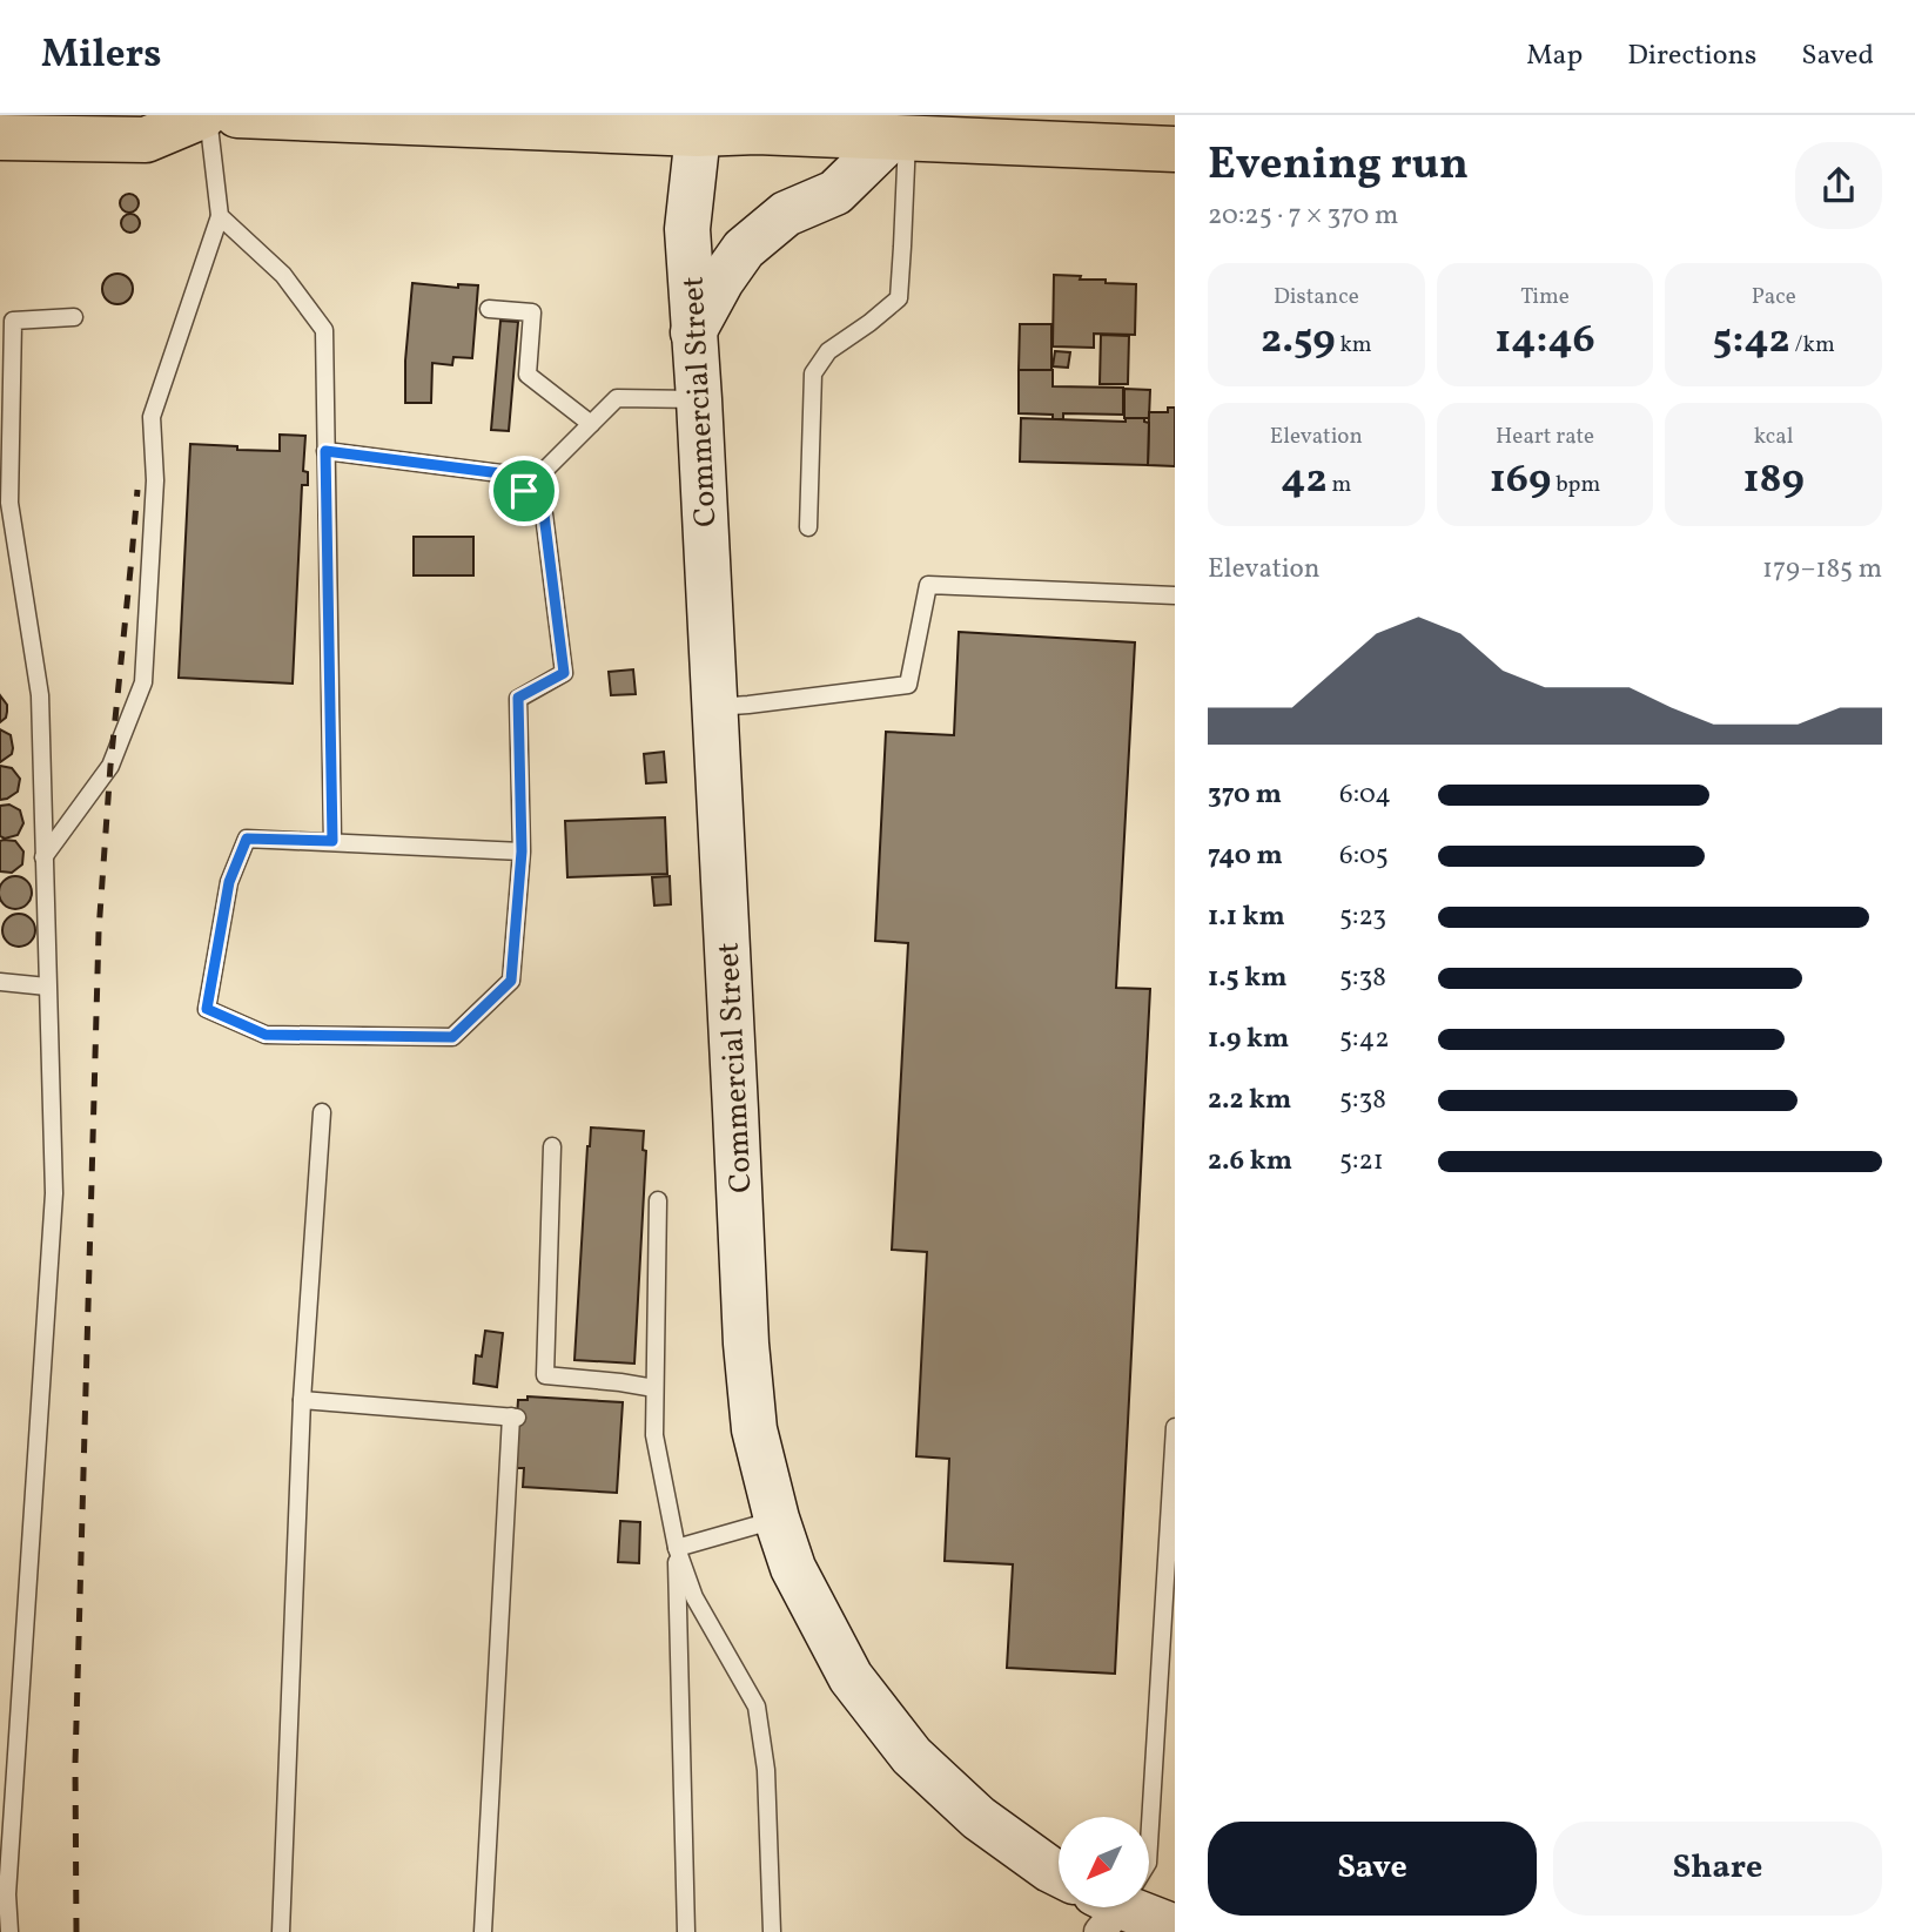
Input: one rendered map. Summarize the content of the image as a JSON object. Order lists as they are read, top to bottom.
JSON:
{
  "streets": {
    "main road": ["Commercial Street"]
  },
  "north": "bottom left",
  "page": {
    "header": "Milers",
    "nav": ["Map", "Directions", "Saved"],
    "heading": ["Evening run", "20:25 · 7 × 370 m"],
    "stats": [
      ["Distance", "2.59 km"],
      ["Time", "14:46"],
      ["Pace", "5:42 /km"],
      ["Elevation", "42 m"],
      ["Heart rate", "169 bpm"],
      ["kcal", "189"]
    ],
    "chart": ["Elevation", "179–185 m"],
    "list": [
      {
        "name": "370 m",
        "note": "6:04"
      },
      {
        "name": "740 m",
        "note": "6:05"
      },
      {
        "name": "1.1 km",
        "note": "5:23"
      },
      {
        "name": "1.5 km",
        "note": "5:38"
      },
      {
        "name": "1.9 km",
        "note": "5:42"
      },
      {
        "name": "2.2 km",
        "note": "5:38"
      },
      {
        "name": "2.6 km",
        "note": "5:21"
      }
    ],
    "buttons": ["Save", "Share"]
  }
}
